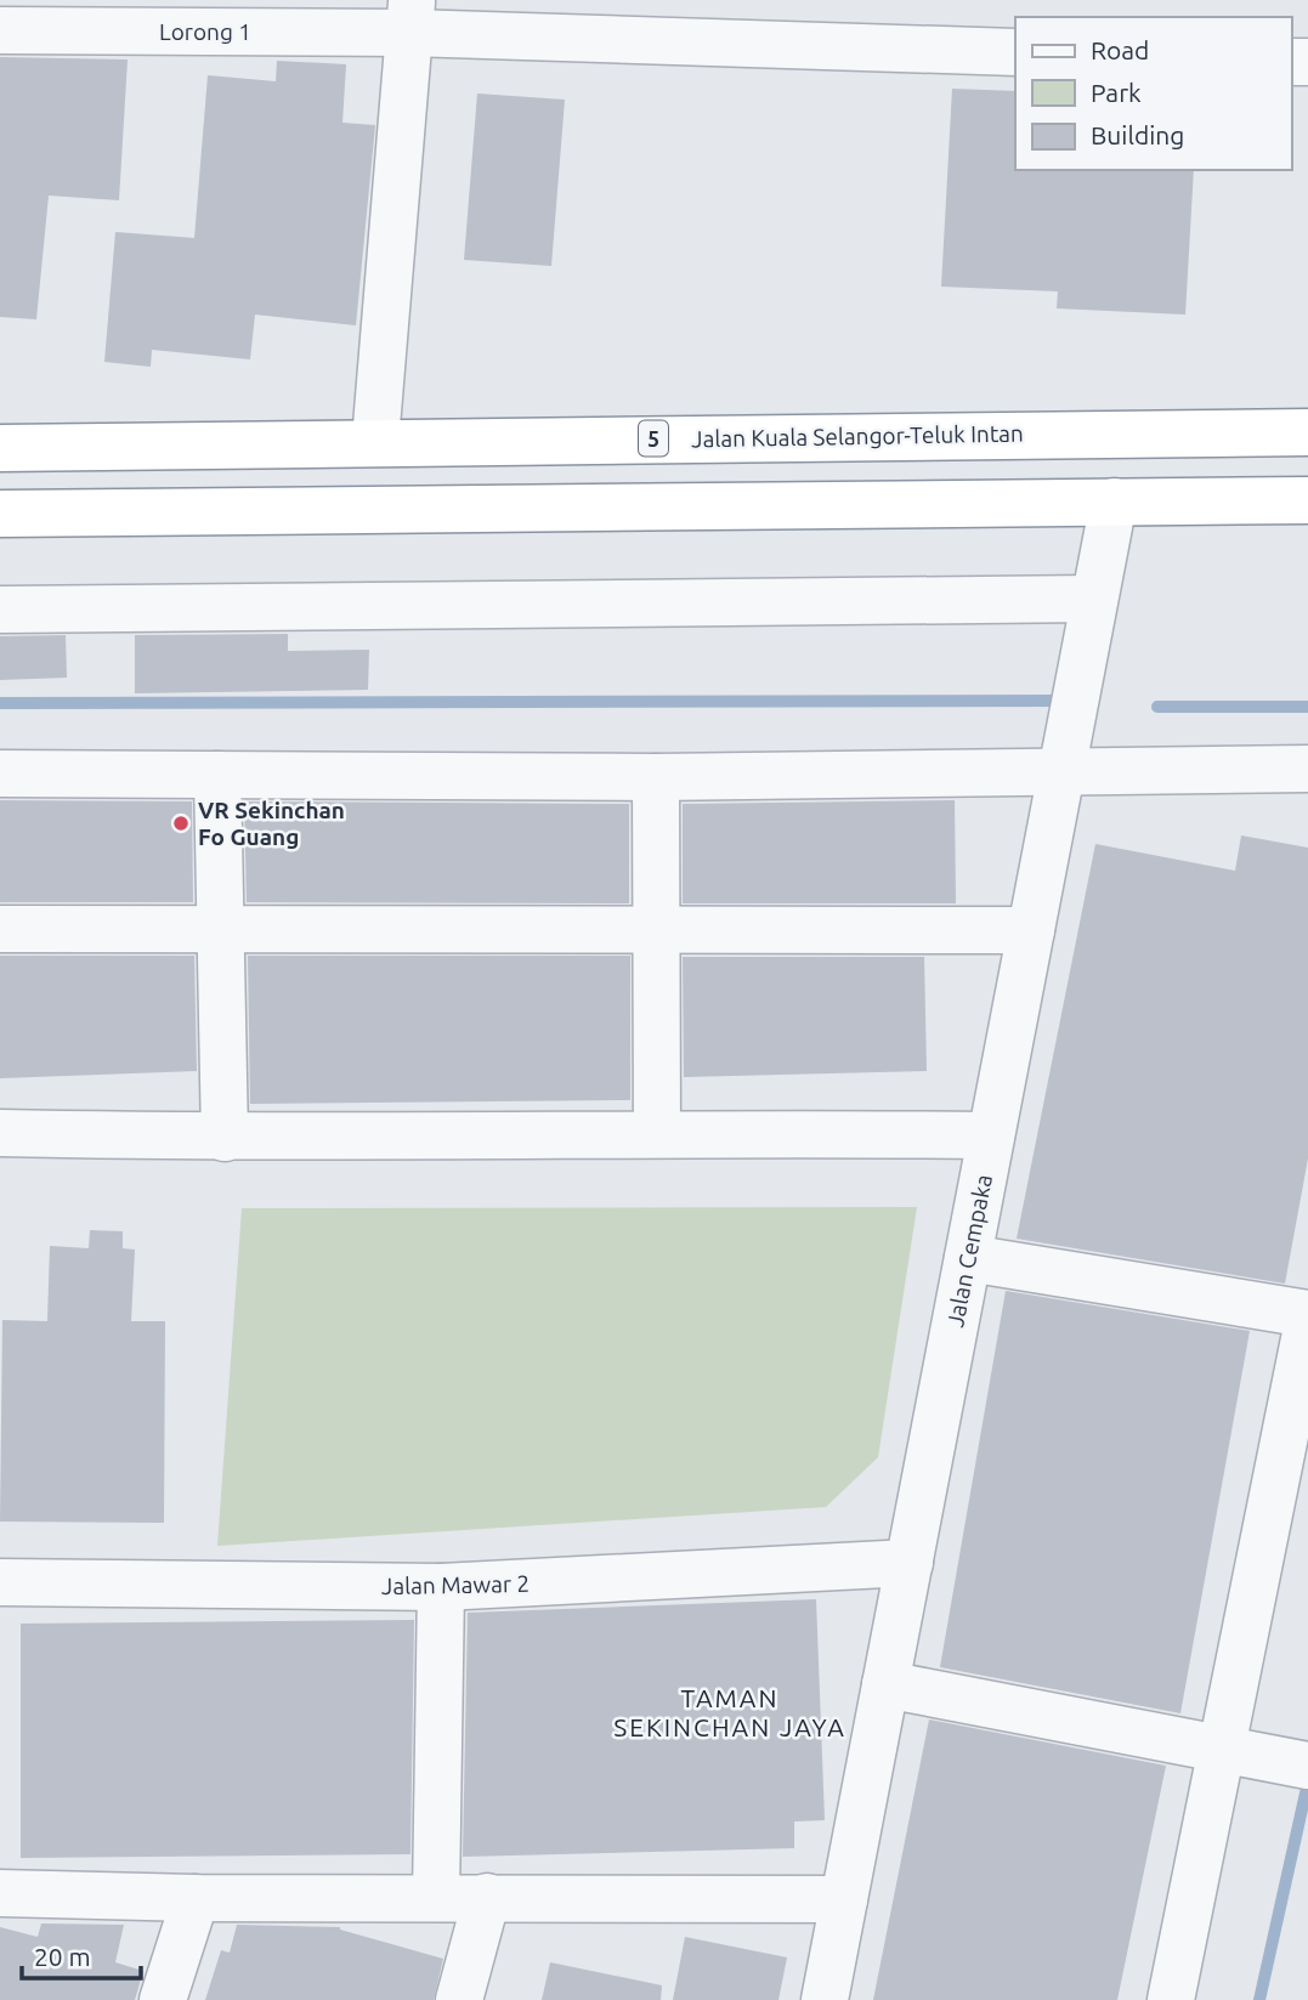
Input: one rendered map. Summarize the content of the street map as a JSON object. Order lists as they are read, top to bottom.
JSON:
{
  "streets": {
    "highway": ["Jalan Kuala Selangor-Teluk Intan", "5"],
    "street": ["Lorong 1", "Jalan Cempaka", "Jalan Mawar 2"]
  },
  "crossings": [
    ["Jalan Cempaka", "Jalan Mawar 2"]
  ],
  "districts": ["TAMAN SEKINCHAN JAYA"],
  "places": ["VR Sekinchan Fo Guang"],
  "legend": ["Road", "Park", "Building"],
  "scale_bar": "20 m"
}
